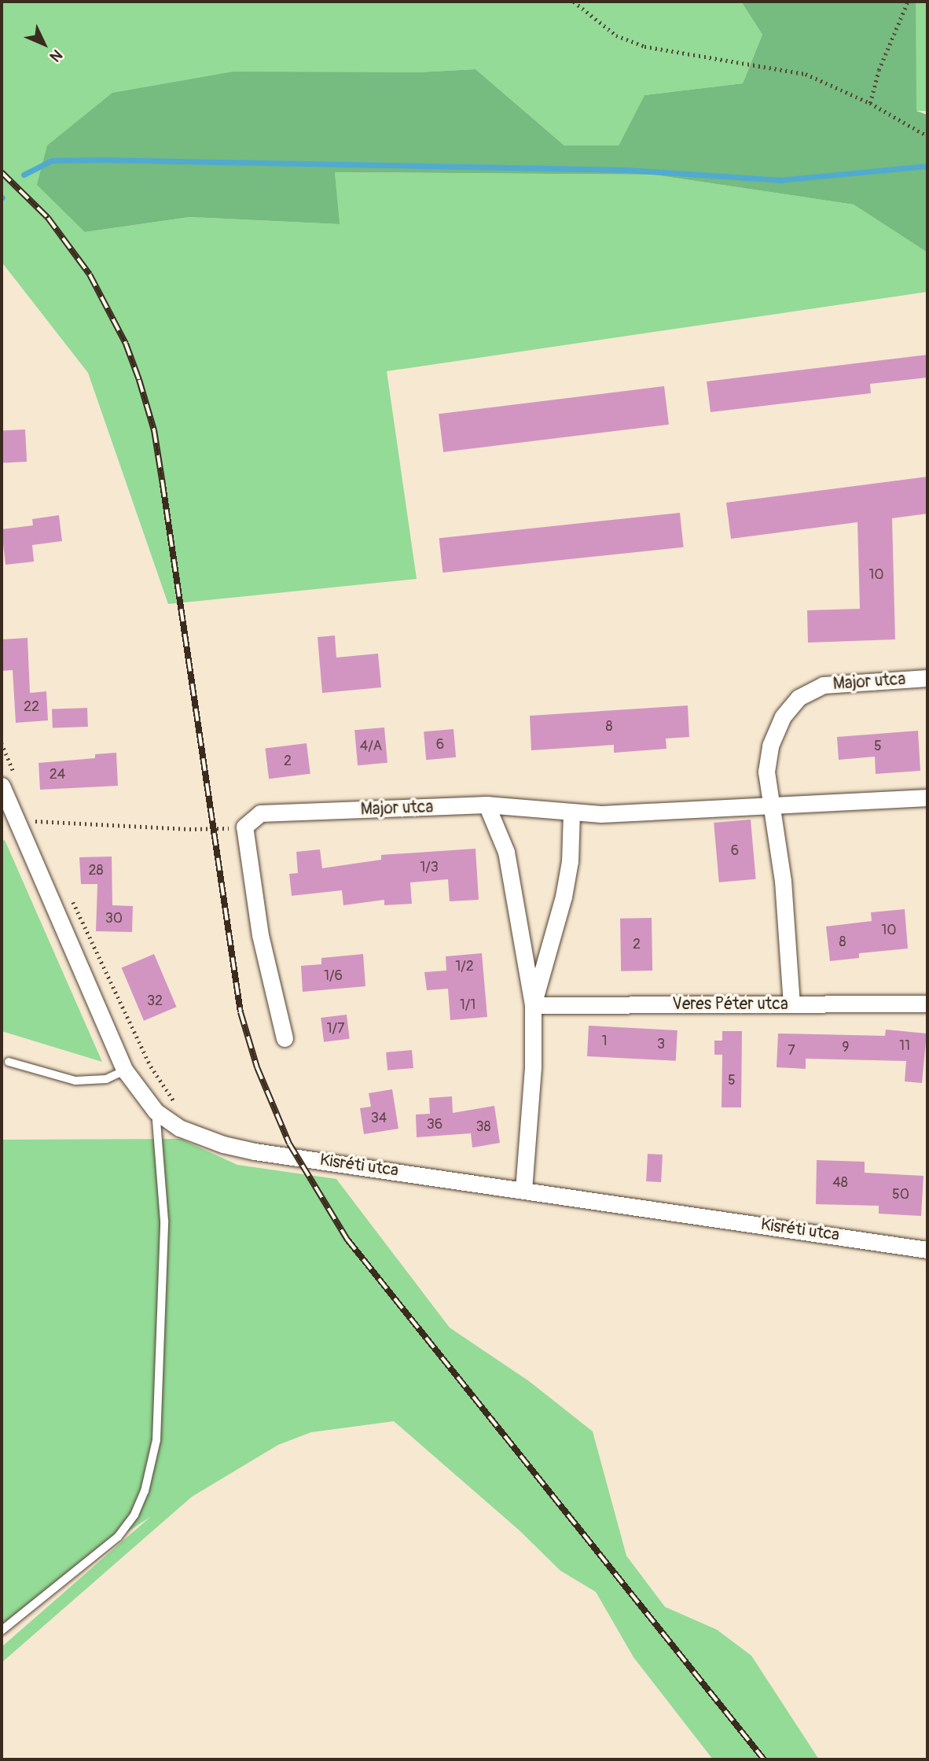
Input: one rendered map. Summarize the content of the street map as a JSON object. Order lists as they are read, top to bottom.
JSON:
{
  "streets": {
    "street": ["Major utca", "Veres Péter utca", "Kisréti utca"]
  },
  "house_numbers": [
    "10",
    "22",
    "8",
    "6",
    "4/A",
    "5",
    "2",
    "24",
    "6",
    "1/3",
    "28",
    "30",
    "10",
    "8",
    "2",
    "1/2",
    "1/6",
    "32",
    "1/1",
    "1/7",
    "1",
    "3",
    "11",
    "9",
    "7",
    "5",
    "34",
    "36",
    "38",
    "48",
    "50"
  ],
  "north": "bottom right"
}
